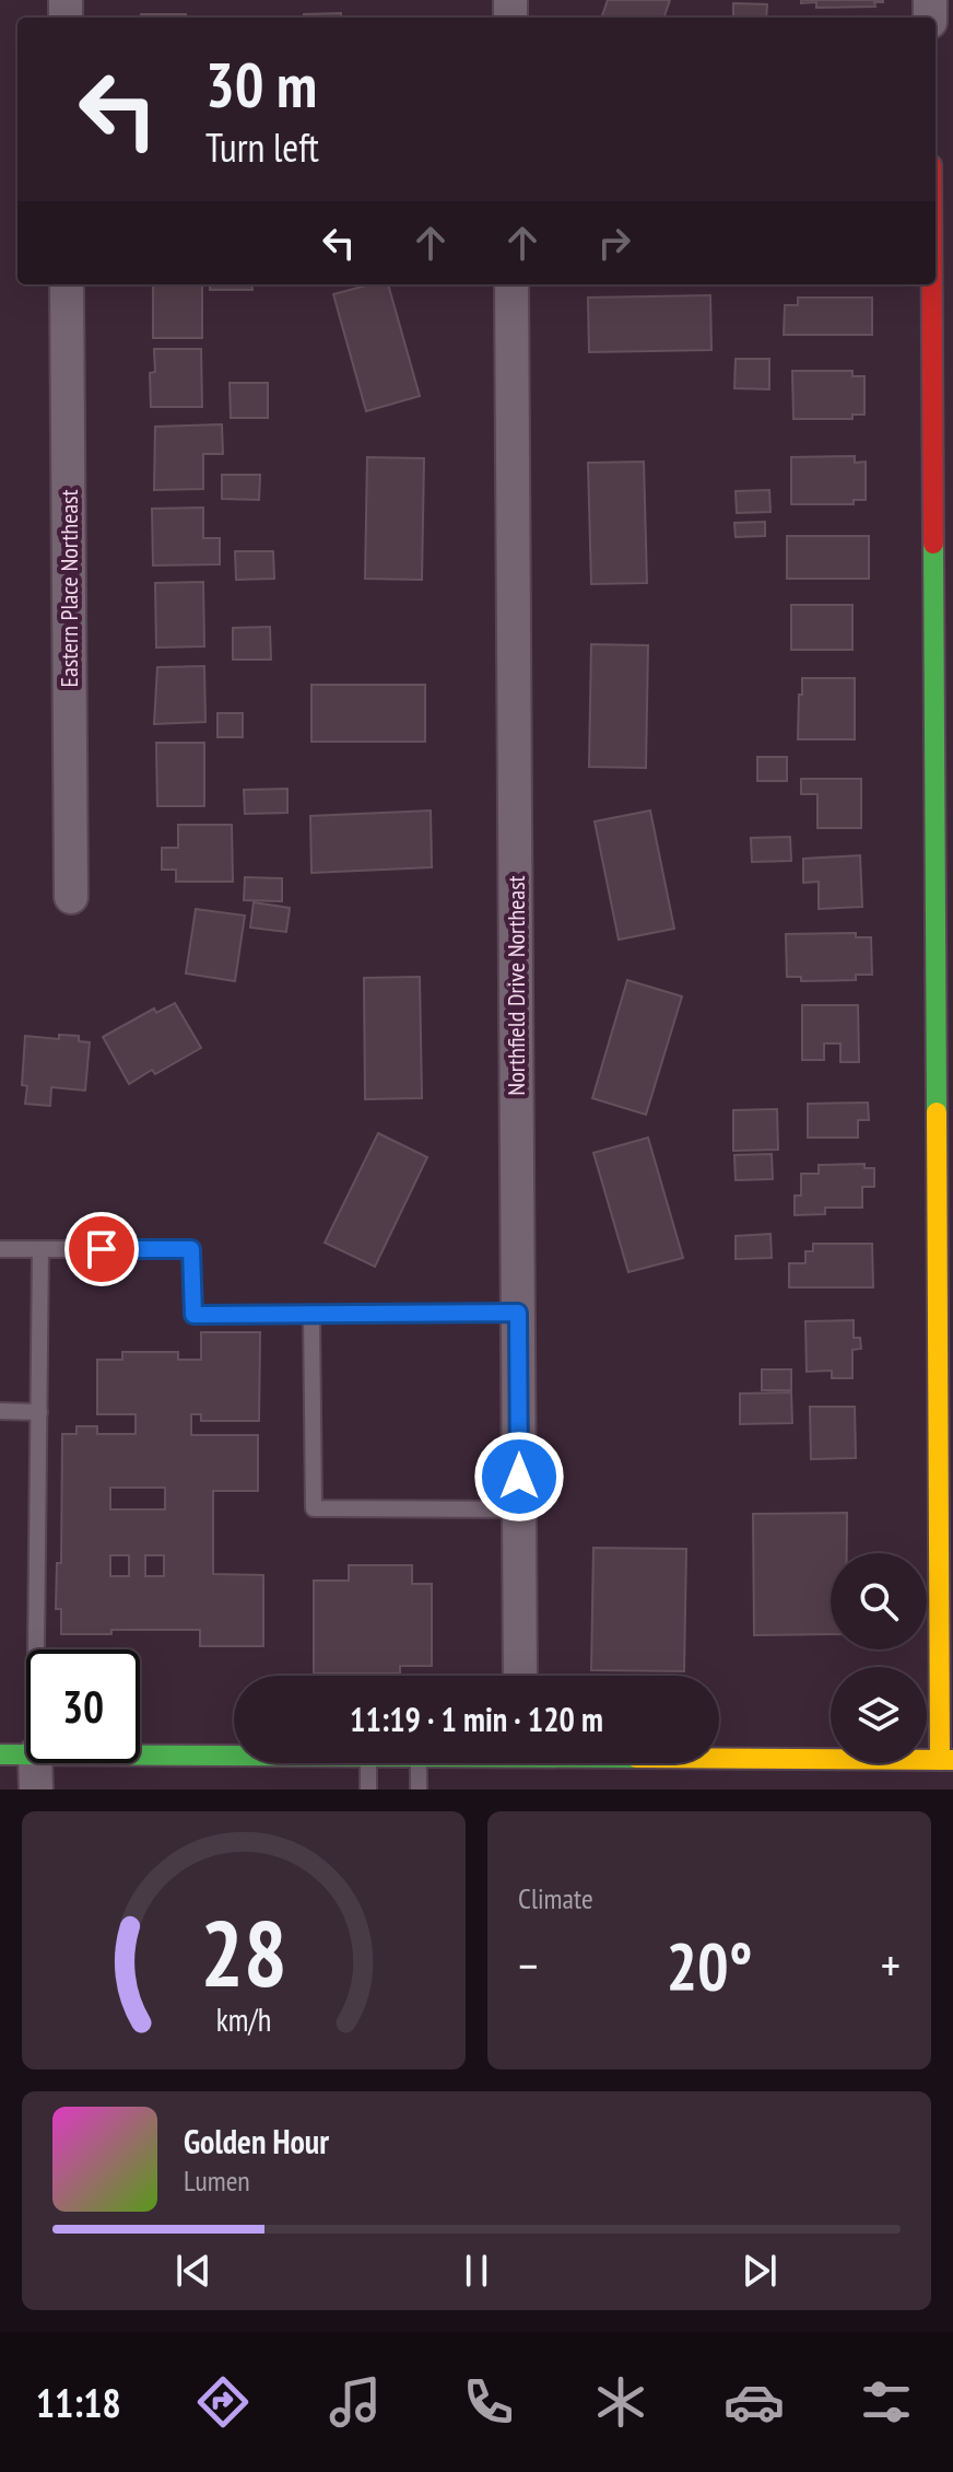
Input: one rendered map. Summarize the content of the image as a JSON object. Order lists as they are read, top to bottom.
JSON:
{
  "streets": {
    "street": ["Eastern Place Northeast", "Northfield Drive Northeast"]
  },
  "page": {
    "turn": ["30 m", "Turn left"],
    "limit": "30",
    "trip": "11:19 · 1 min · 120 m",
    "tile": "Climate",
    "heat": ["−", "20°", "+"],
    "song": ["Golden Hour", "Lumen"],
    "tabs": "11:18",
    "gauge": ["28", "km/h"]
  }
}
